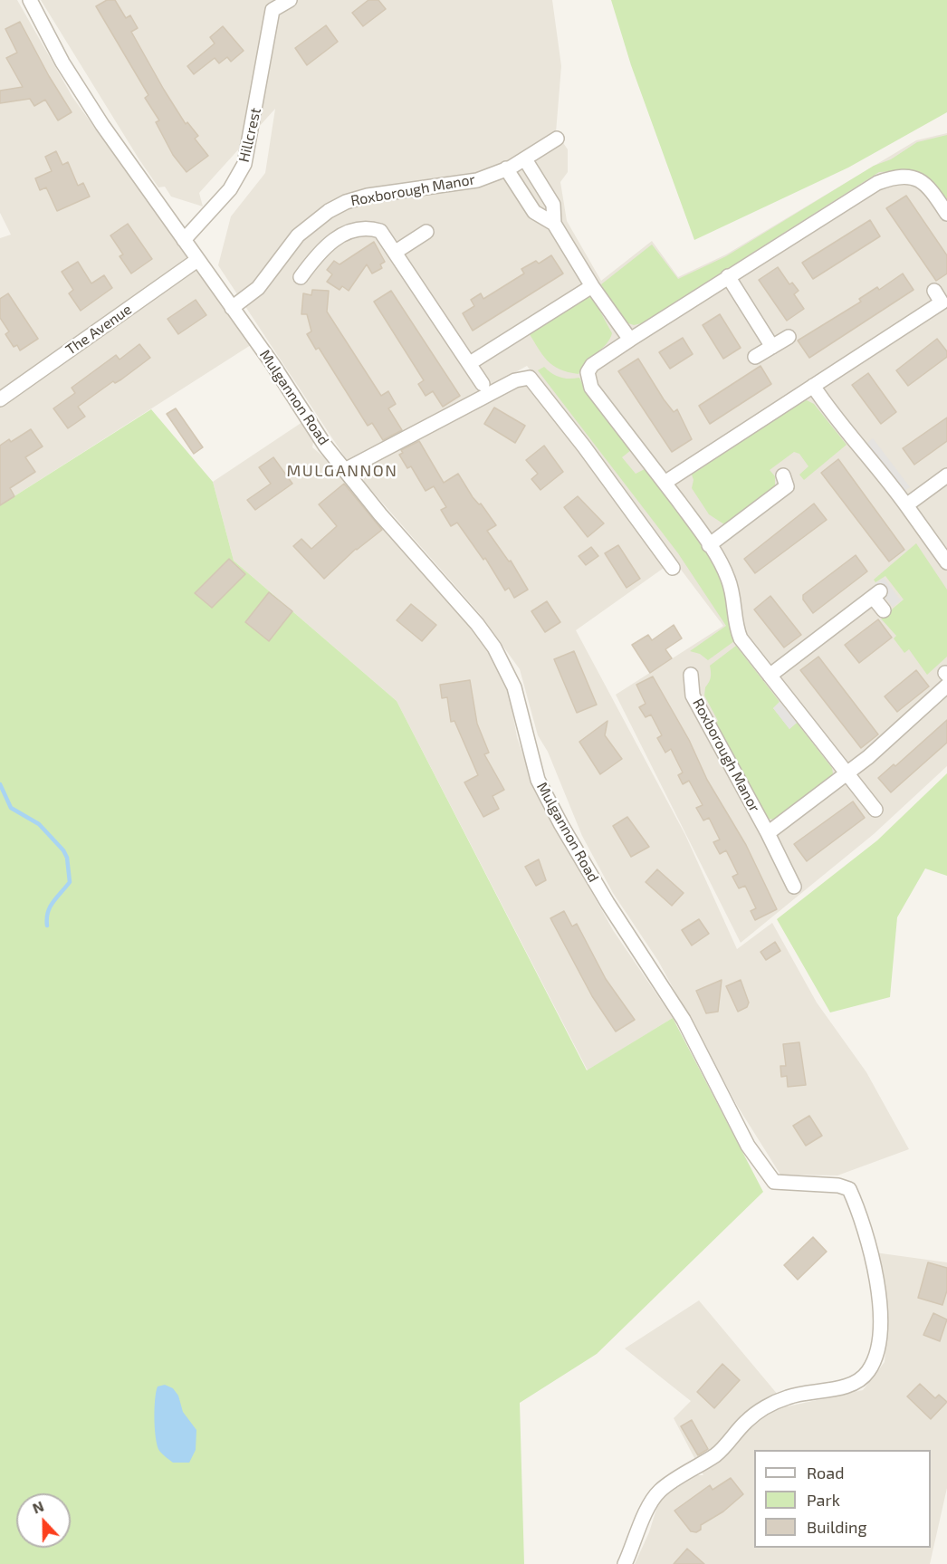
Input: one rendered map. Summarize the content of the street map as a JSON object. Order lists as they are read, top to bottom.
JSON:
{
  "streets": {
    "street": [
      "Hillcrest",
      "Roxborough Manor",
      "The Avenue",
      "Mulgannon Road"
    ]
  },
  "crossings": [
    ["Hillcrest", "Mulgannon Road"],
    ["Roxborough Manor", "Mulgannon Road"],
    ["The Avenue", "Mulgannon Road"]
  ],
  "districts": ["MULGANNON"],
  "legend": ["Road", "Park", "Building"],
  "north": "top"
}
